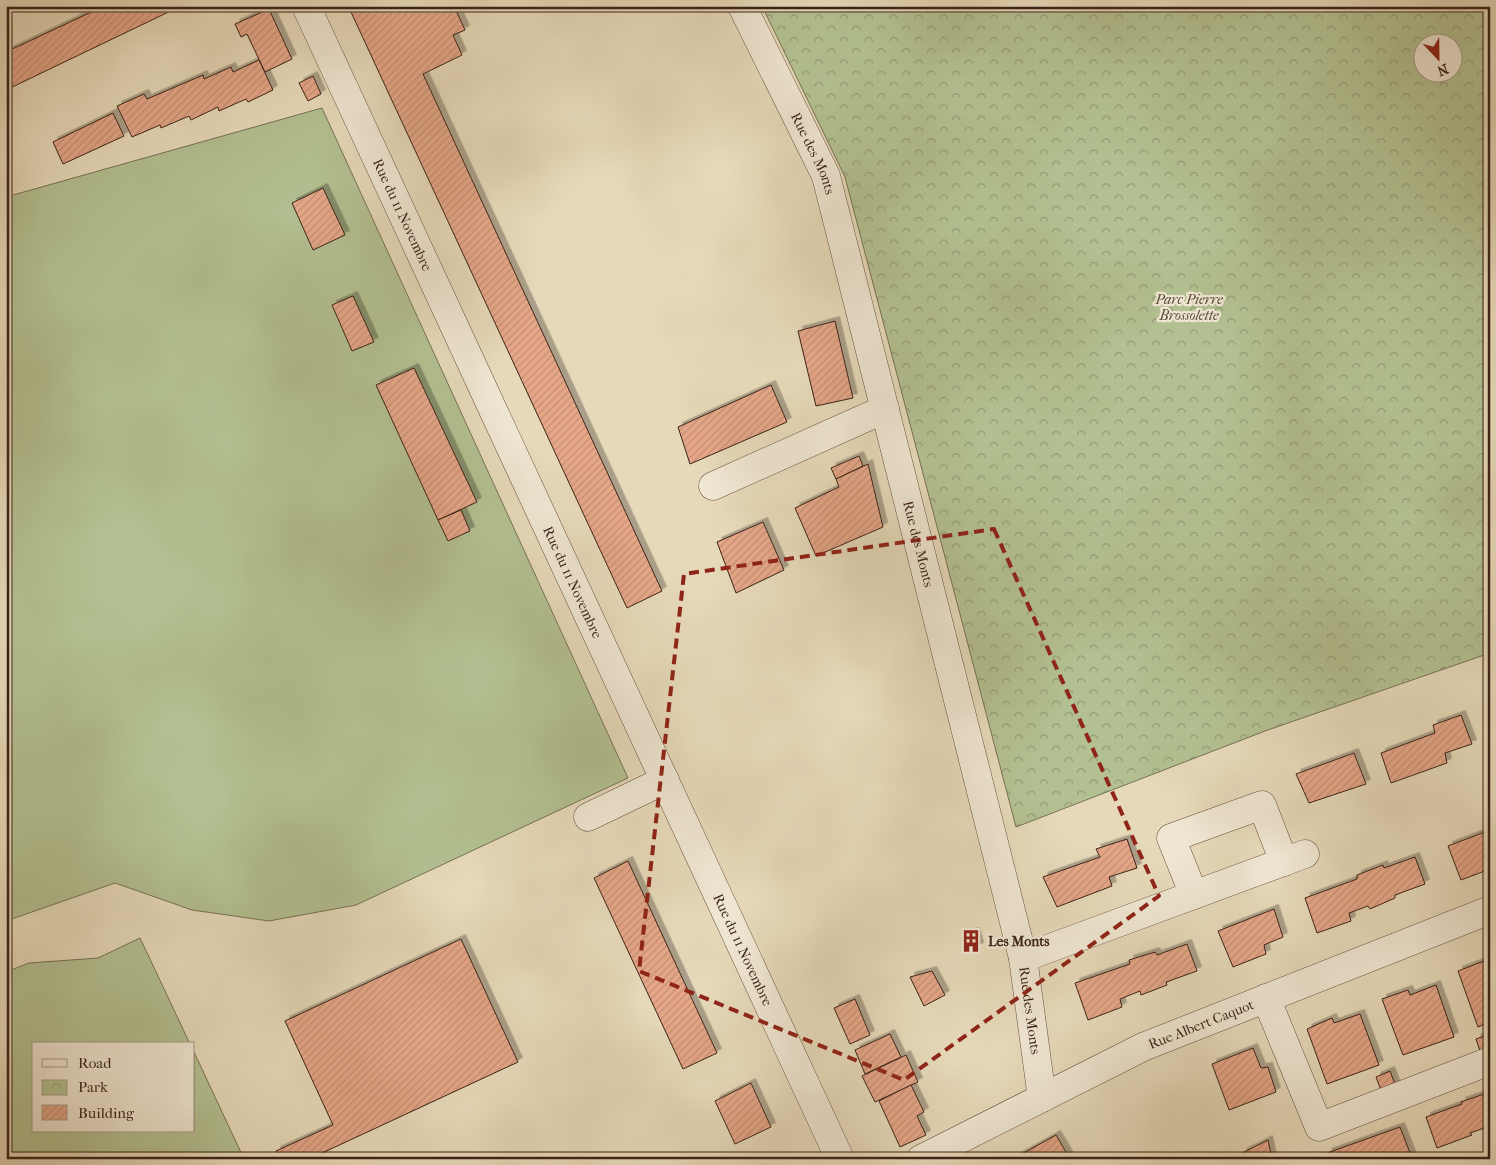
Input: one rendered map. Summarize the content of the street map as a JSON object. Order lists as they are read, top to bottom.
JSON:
{
  "streets": {
    "street": ["Rue des Monts", "Rue du 11 Novembre", "Rue Albert Caquot"]
  },
  "crossings": [
    ["Rue des Monts", "Rue Albert Caquot"]
  ],
  "parks": ["Parc Pierre Brossolette"],
  "places": {
    "building": ["Les Monts"]
  },
  "legend": ["Road", "Park", "Building"],
  "north": "bottom"
}
